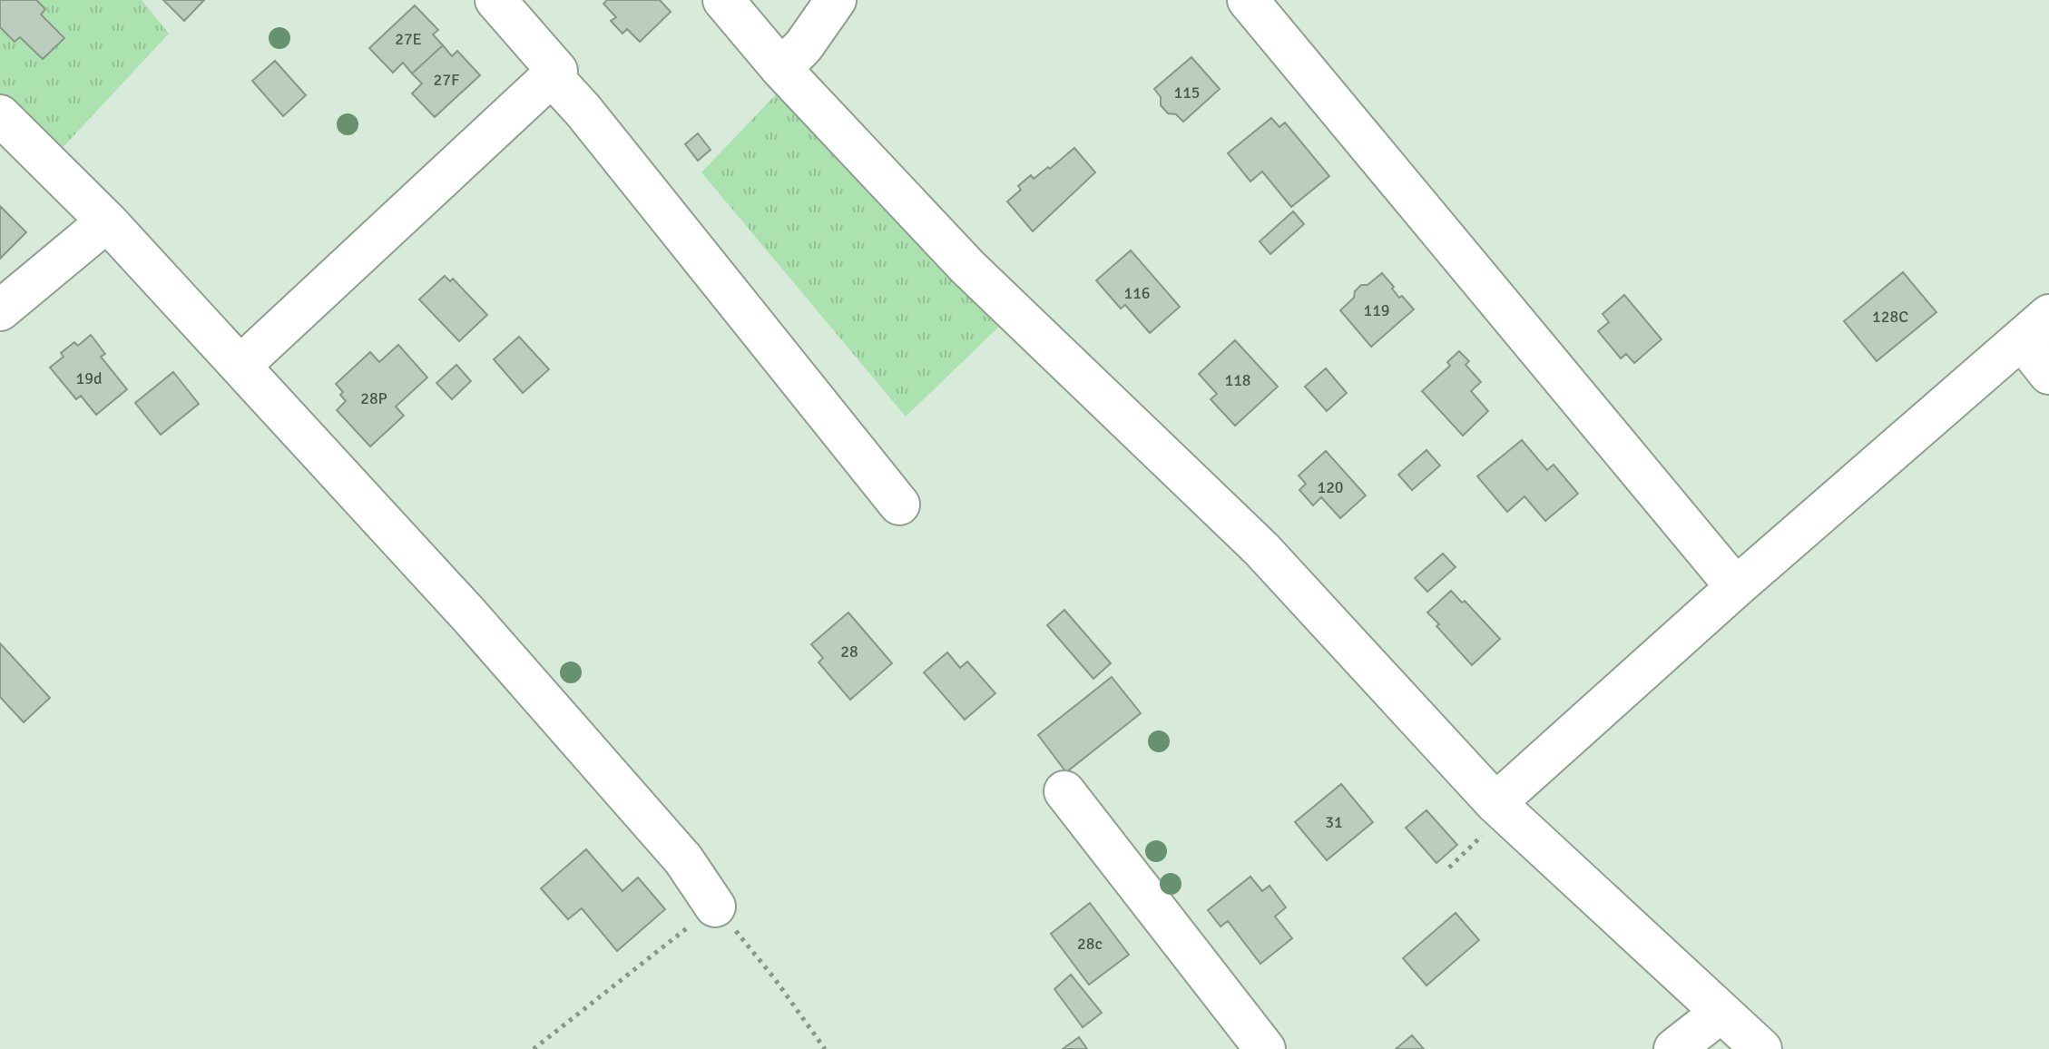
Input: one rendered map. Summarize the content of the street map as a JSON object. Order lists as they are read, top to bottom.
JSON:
{
  "house_numbers": [
    "27E",
    "27F",
    "115",
    "116",
    "119",
    "128C",
    "19d",
    "118",
    "28P",
    "120",
    "28",
    "31",
    "28c"
  ]
}
